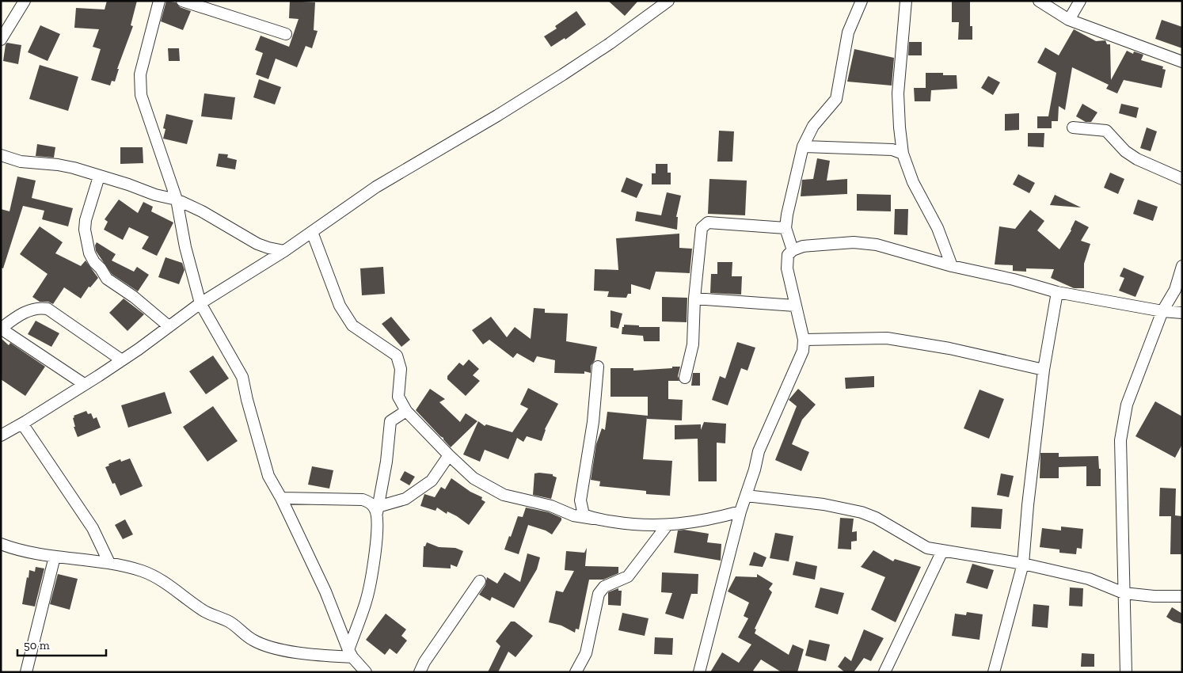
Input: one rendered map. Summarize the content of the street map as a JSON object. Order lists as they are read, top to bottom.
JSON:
{
  "scale_bar": "50 m"
}
